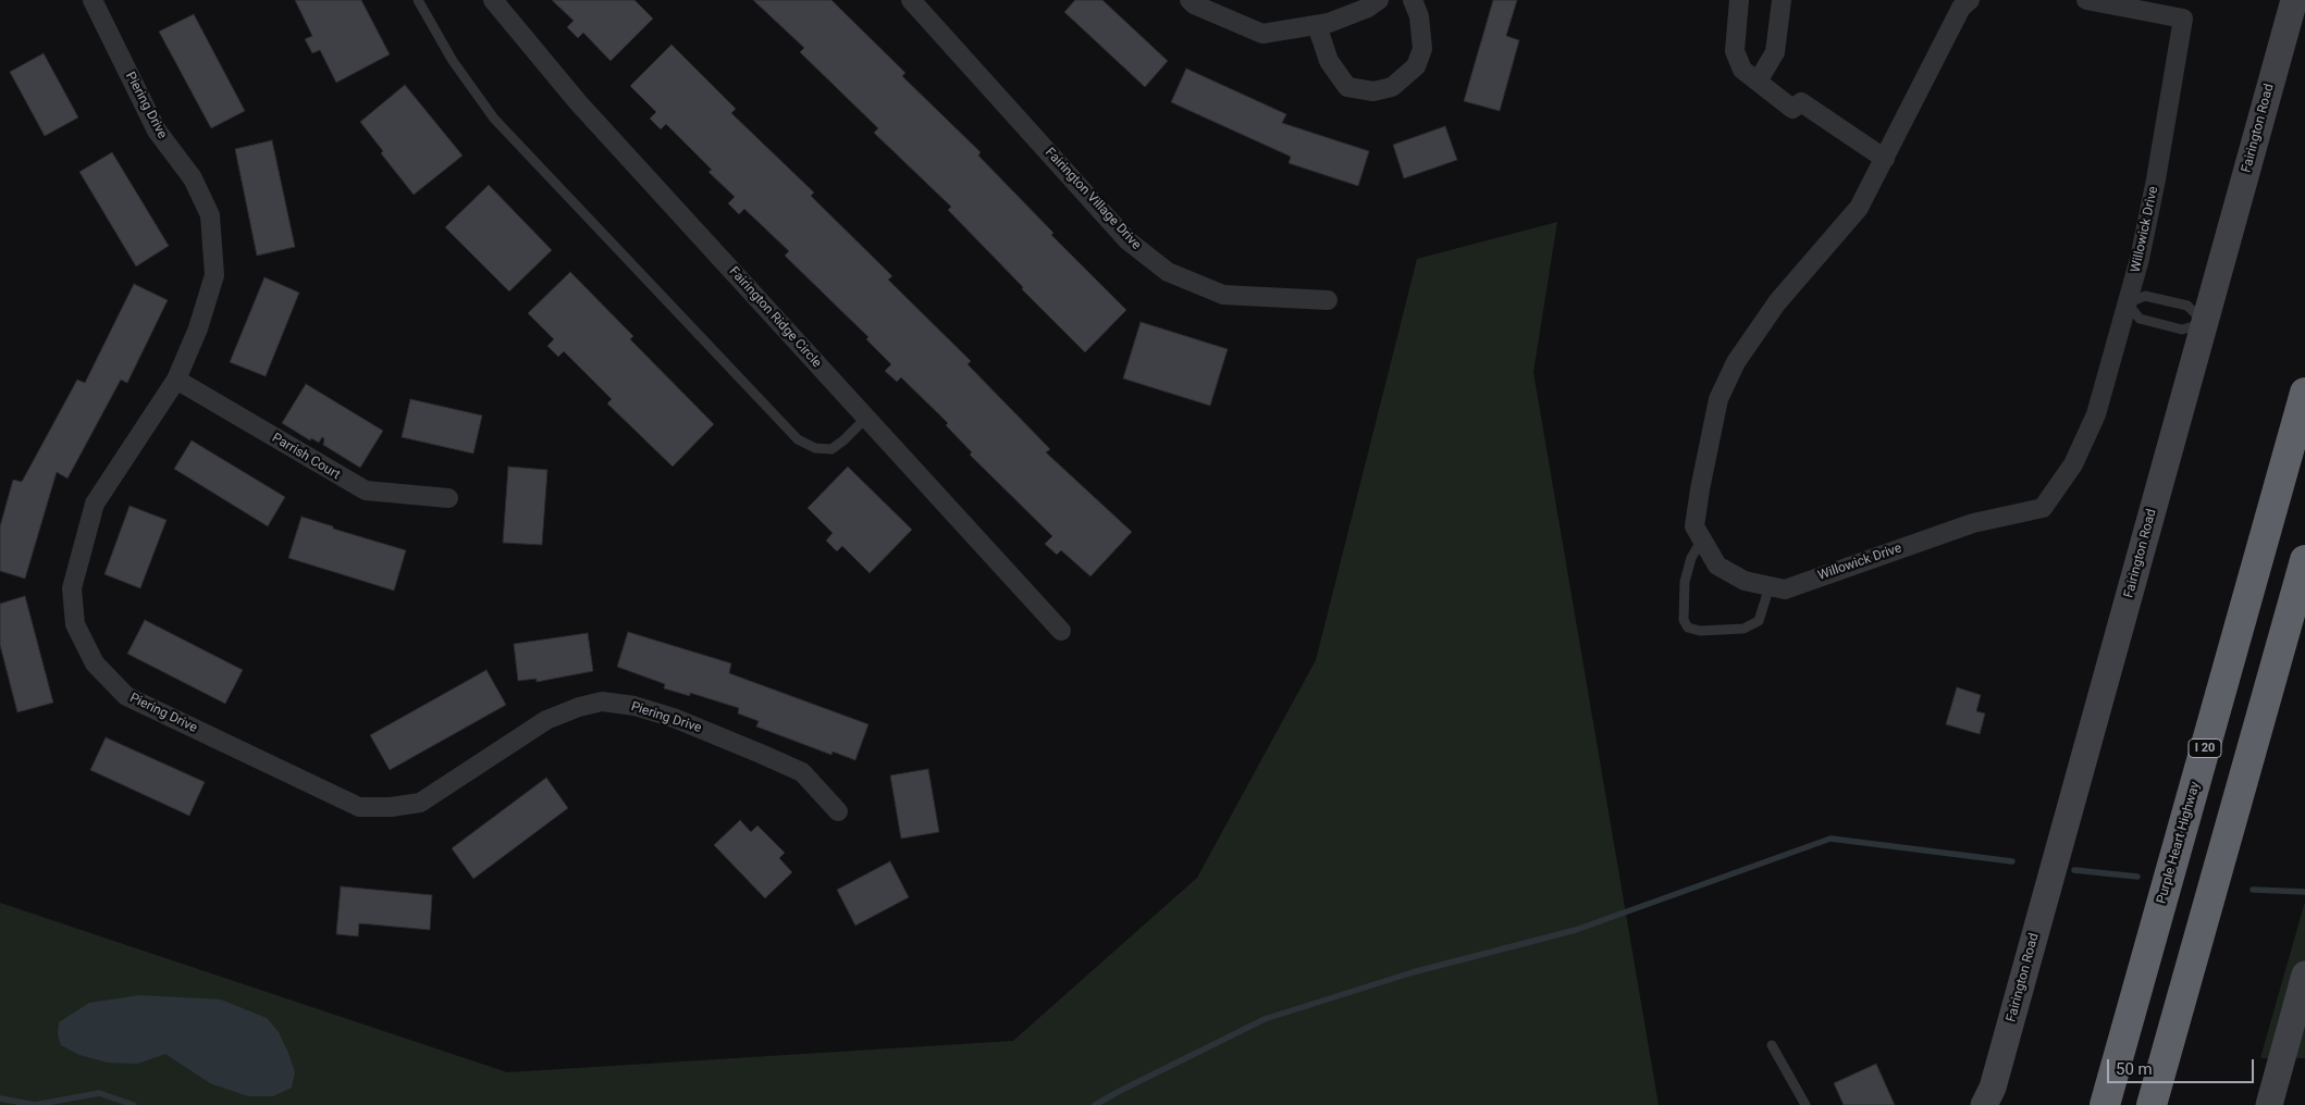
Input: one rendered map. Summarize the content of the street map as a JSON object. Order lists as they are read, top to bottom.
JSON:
{
  "streets": {
    "highway": ["I 20", "Purple Heart Highway"],
    "street": [
      "Piering Drive",
      "Fairington Road",
      "Fairington Village Drive",
      "Willowick Drive",
      "Fairington Ridge Circle",
      "Parrish Court"
    ]
  },
  "crossings": [
    ["Piering Drive", "Parrish Court"]
  ],
  "scale_bar": "50 m"
}
